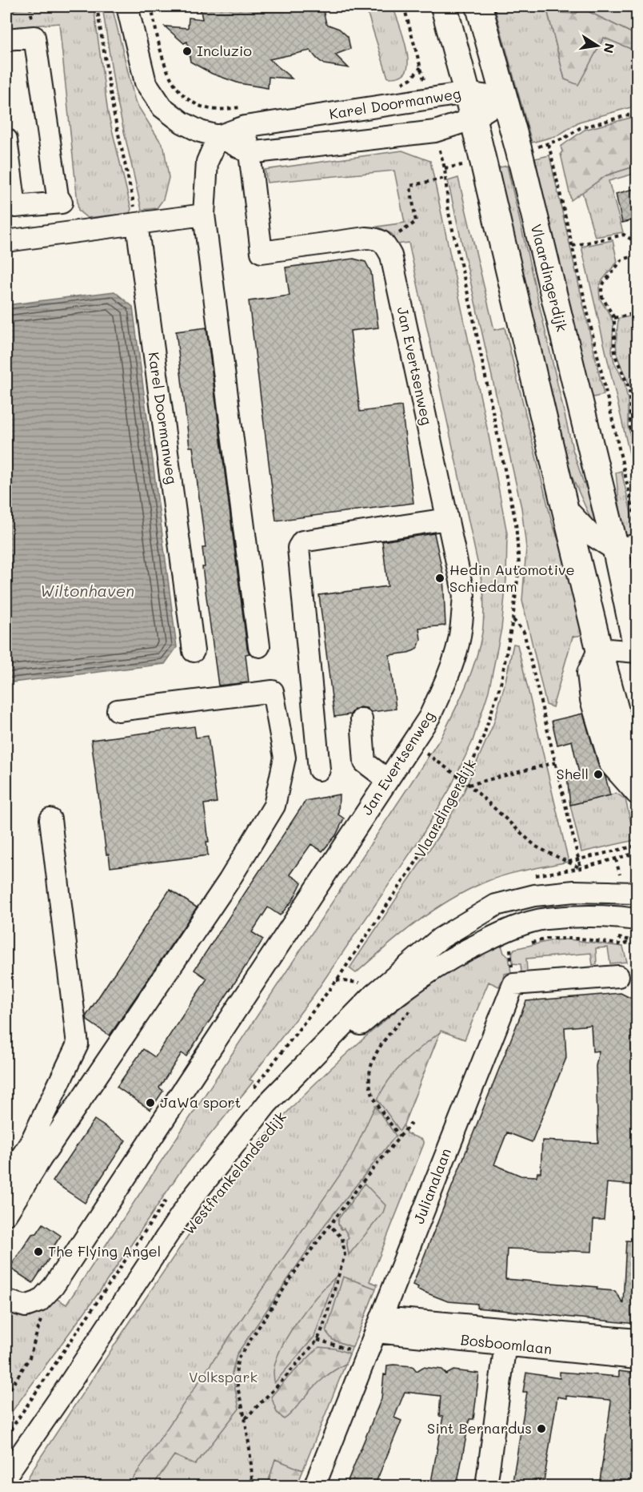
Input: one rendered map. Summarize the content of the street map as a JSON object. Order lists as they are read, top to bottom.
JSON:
{
  "streets": {
    "main road": ["Vlaardingerdijk"],
    "street": [
      "Karel Doormanweg",
      "Jan Evertsenweg",
      "Westfrankelandsedijk",
      "Julianalaan",
      "Bosboomlaan"
    ]
  },
  "crossings": [
    ["Karel Doormanweg", "Vlaardingerdijk"],
    ["Julianalaan", "Bosboomlaan"]
  ],
  "water": ["Wiltonhaven"],
  "parks": ["Volkspark"],
  "places": [
    "Incluzio",
    "Hedin Automotive Schiedam",
    "Shell",
    "JaWa sport",
    "The Flying Angel",
    "Sint Bernardus"
  ],
  "north": "right"
}
